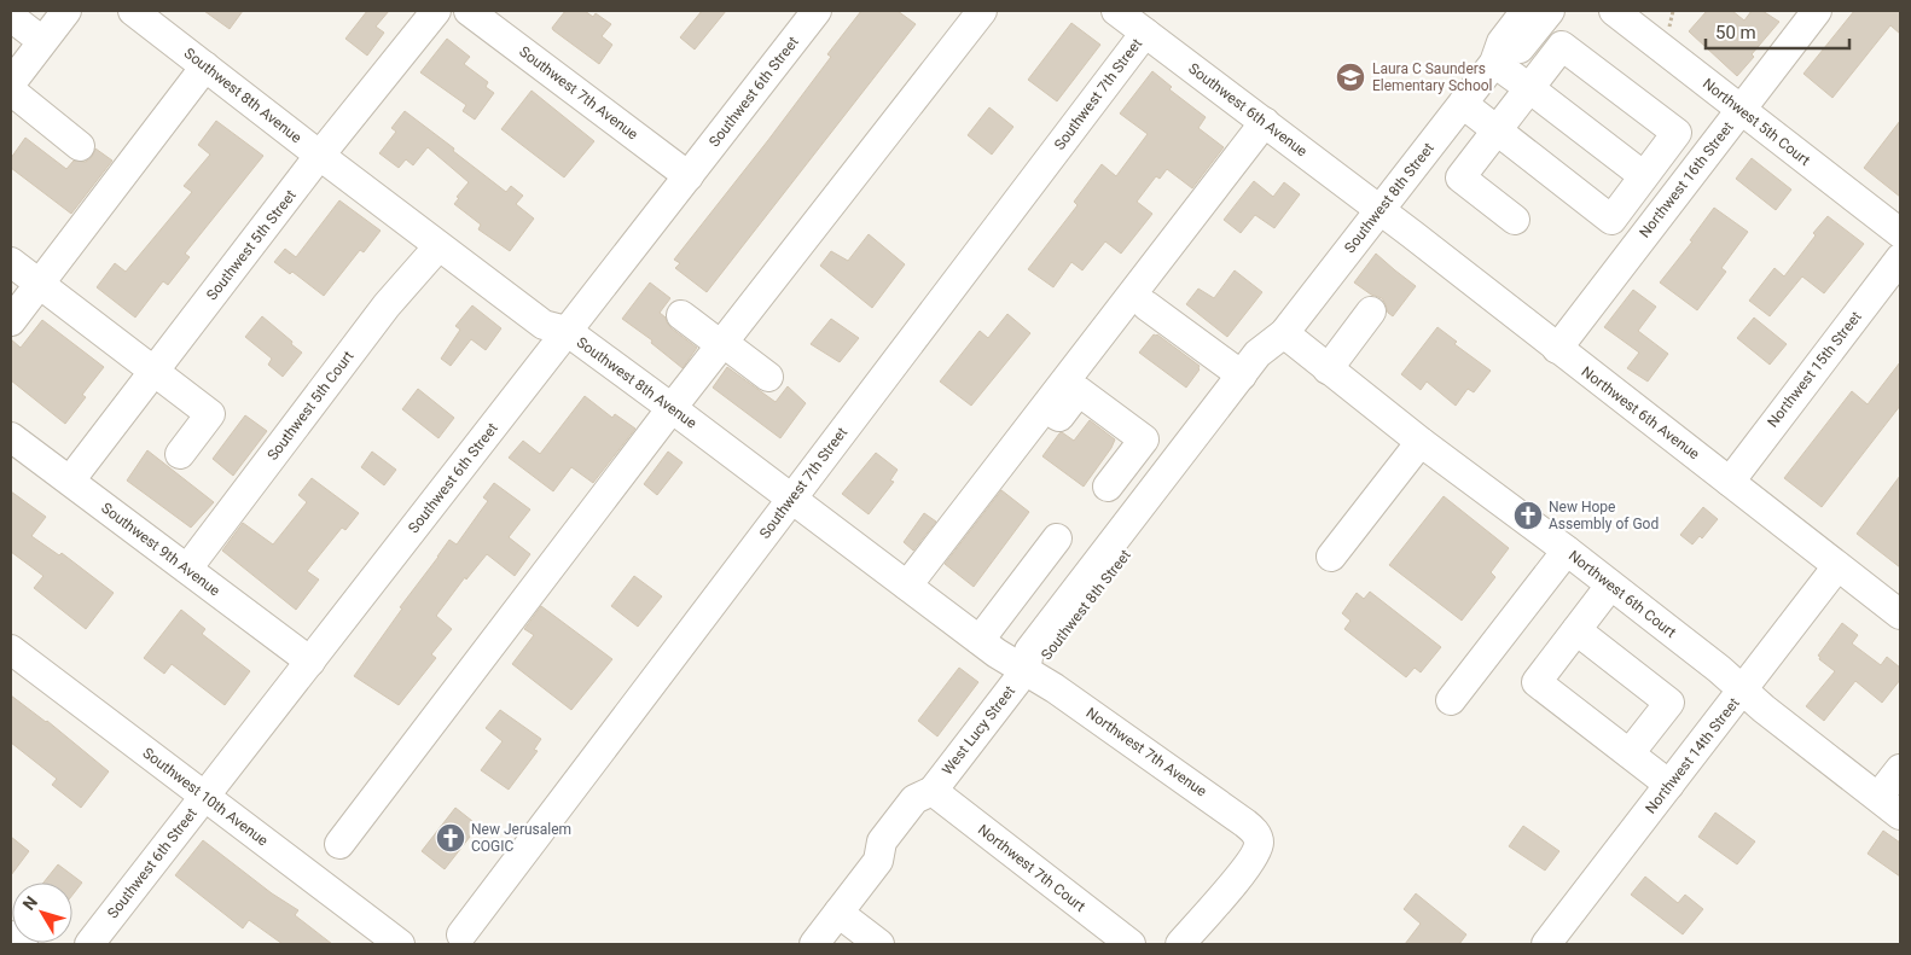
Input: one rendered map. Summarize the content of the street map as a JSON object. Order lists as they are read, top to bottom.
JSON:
{
  "streets": {
    "street": [
      "Southwest 6th Street",
      "Southwest 7th Avenue",
      "Southwest 7th Street",
      "Southwest 8th Avenue",
      "Southwest 6th Avenue",
      "Northwest 5th Court",
      "Northwest 16th Street",
      "Southwest 8th Street",
      "Southwest 5th Street",
      "Northwest 15th Street",
      "Southwest 5th Court",
      "Northwest 6th Avenue",
      "Southwest 9th Avenue",
      "Northwest 6th Court",
      "West Lucy Street",
      "Northwest 7th Avenue",
      "Northwest 14th Street",
      "Southwest 10th Avenue",
      "Northwest 7th Court"
    ]
  },
  "crossings": [
    ["Southwest 6th Street", "Southwest 7th Avenue"],
    ["Southwest 6th Street", "Southwest 8th Avenue"],
    ["Southwest 6th Street", "Southwest 9th Avenue"],
    ["Southwest 6th Street", "Southwest 10th Avenue"],
    ["Southwest 7th Street", "Southwest 8th Avenue"],
    ["Southwest 7th Street", "Southwest 6th Avenue"],
    ["Southwest 8th Avenue", "Southwest 8th Street"],
    ["Southwest 8th Avenue", "Southwest 5th Street"],
    ["Southwest 8th Avenue", "Southwest 5th Court"],
    ["Southwest 8th Avenue", "West Lucy Street"],
    ["Southwest 8th Avenue", "Northwest 7th Avenue"],
    ["Southwest 6th Avenue", "Southwest 8th Street"],
    ["Southwest 6th Avenue", "Northwest 6th Avenue"],
    ["Northwest 5th Court", "Northwest 16th Street"],
    ["Northwest 16th Street", "Northwest 6th Avenue"],
    ["Southwest 8th Street", "Northwest 6th Avenue"],
    ["Southwest 8th Street", "Northwest 6th Court"],
    ["Southwest 8th Street", "West Lucy Street"],
    ["Southwest 8th Street", "Northwest 7th Avenue"],
    ["Southwest 5th Street", "Southwest 9th Avenue"],
    ["Northwest 15th Street", "Northwest 6th Avenue"],
    ["Southwest 5th Court", "Southwest 9th Avenue"],
    ["Northwest 6th Avenue", "Northwest 14th Street"],
    ["Northwest 6th Court", "Northwest 14th Street"],
    ["West Lucy Street", "Northwest 7th Avenue"],
    ["West Lucy Street", "Northwest 7th Court"]
  ],
  "places": {
    "school or university": ["Laura C Saunders Elementary School"],
    "church": ["New Hope Assembly of God", "New Jerusalem COGIC"]
  },
  "scale_bar": "50 m",
  "north": "top left"
}
